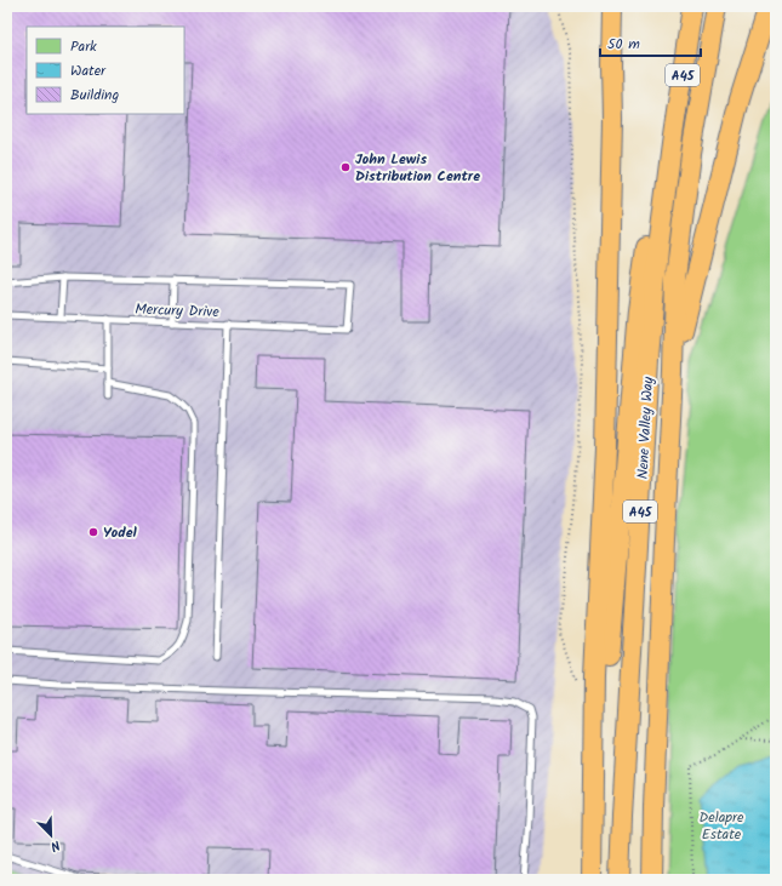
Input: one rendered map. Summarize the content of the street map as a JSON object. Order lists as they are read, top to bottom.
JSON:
{
  "streets": {
    "highway": ["A45", "Nene Valley Way"],
    "lane": ["Mercury Drive"]
  },
  "parks": ["Delapre Estate"],
  "places": ["John Lewis Distribution Centre", "Yodel"],
  "legend": ["Park", "Water", "Building"],
  "scale_bar": "50 m",
  "north": "bottom right"
}
